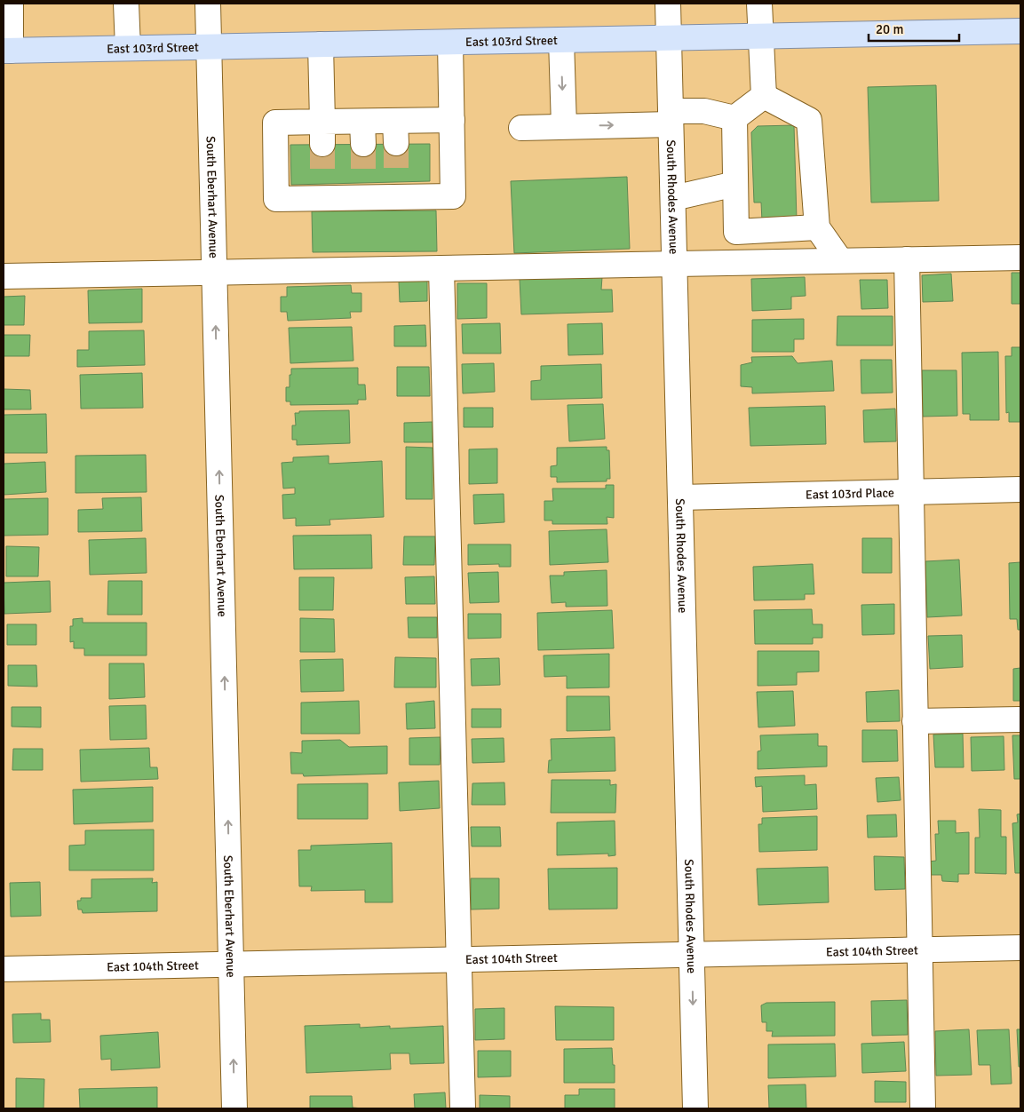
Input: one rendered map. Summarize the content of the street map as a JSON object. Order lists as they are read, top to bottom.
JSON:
{
  "streets": {
    "main road": ["East 103rd Street"],
    "street": [
      "South Eberhart Avenue",
      "South Rhodes Avenue",
      "East 103rd Place",
      "East 104th Street"
    ]
  },
  "crossings": [
    ["East 103rd Street", "South Eberhart Avenue"],
    ["East 103rd Street", "South Rhodes Avenue"],
    ["South Eberhart Avenue", "East 104th Street"],
    ["South Rhodes Avenue", "East 103rd Place"],
    ["South Rhodes Avenue", "East 104th Street"]
  ],
  "one_way": ["South Eberhart Avenue"],
  "scale_bar": "20 m"
}
